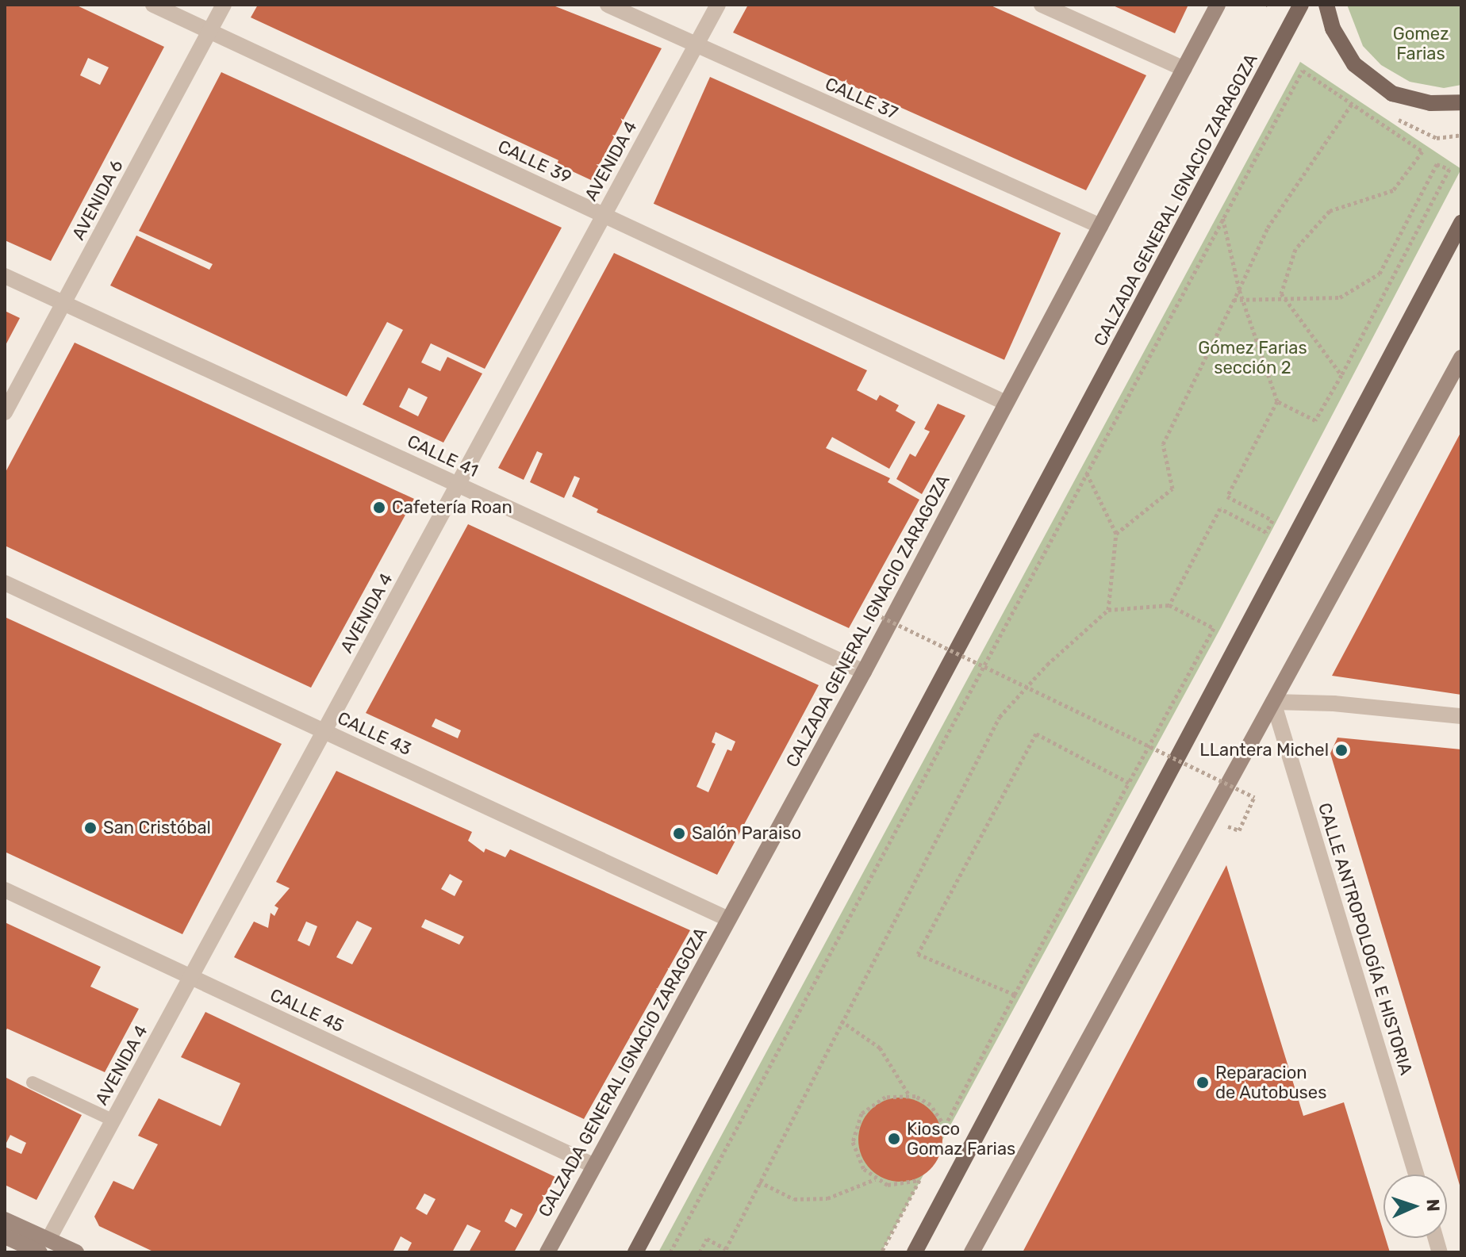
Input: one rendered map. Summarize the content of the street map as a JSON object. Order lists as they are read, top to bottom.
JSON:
{
  "streets": {
    "main road": ["CALZADA GENERAL IGNACIO ZARAGOZA"],
    "street": [
      "CALLE 37",
      "AVENIDA 4",
      "CALLE 39",
      "AVENIDA 6",
      "CALLE 41",
      "CALLE 43",
      "CALLE ANTROPOLOGÍA E HISTORIA",
      "CALLE 45"
    ]
  },
  "crossings": [
    ["CALLE 37", "AVENIDA 4"],
    ["CALLE 37", "CALZADA GENERAL IGNACIO ZARAGOZA"],
    ["AVENIDA 4", "CALLE 39"],
    ["AVENIDA 4", "CALLE 41"],
    ["AVENIDA 4", "CALLE 43"],
    ["AVENIDA 4", "CALLE 45"],
    ["CALLE 39", "AVENIDA 6"],
    ["CALLE 39", "CALZADA GENERAL IGNACIO ZARAGOZA"],
    ["AVENIDA 6", "CALLE 41"],
    ["CALZADA GENERAL IGNACIO ZARAGOZA", "CALLE 41"],
    ["CALZADA GENERAL IGNACIO ZARAGOZA", "CALLE 43"],
    ["CALZADA GENERAL IGNACIO ZARAGOZA", "CALLE 45"]
  ],
  "parks": ["Gomez Farias", "Gómez Farias sección 2"],
  "places": [
    "Cafetería Roan",
    "LLantera Michel",
    "San Cristóbal",
    "Salón Paraiso",
    "Reparacion de Autobuses",
    "Kiosco Gomaz Farias"
  ],
  "north": "right"
}
